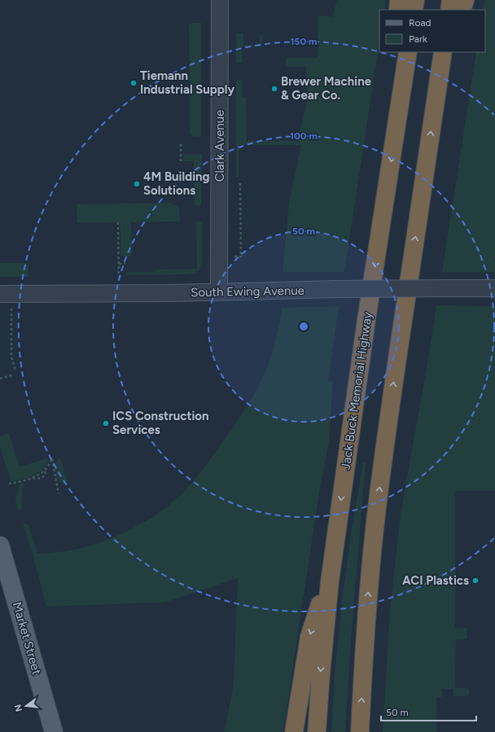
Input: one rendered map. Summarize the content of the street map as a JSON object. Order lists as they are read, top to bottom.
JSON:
{
  "streets": {
    "highway": ["Jack Buck Memorial Highway"],
    "main road": ["Market Street"],
    "street": ["Clark Avenue", "South Ewing Avenue"]
  },
  "crossings": [
    ["Clark Avenue", "South Ewing Avenue"]
  ],
  "places": [
    "Tiemann Industrial Supply",
    "Brewer Machine & Gear Co.",
    "4M Building Solutions",
    "ICS Construction Services",
    "ACI Plastics"
  ],
  "legend": ["Road", "Park"],
  "scale_bar": "50 m",
  "north": "left",
  "rings": ["150 m", "100 m", "50 m"]
}
